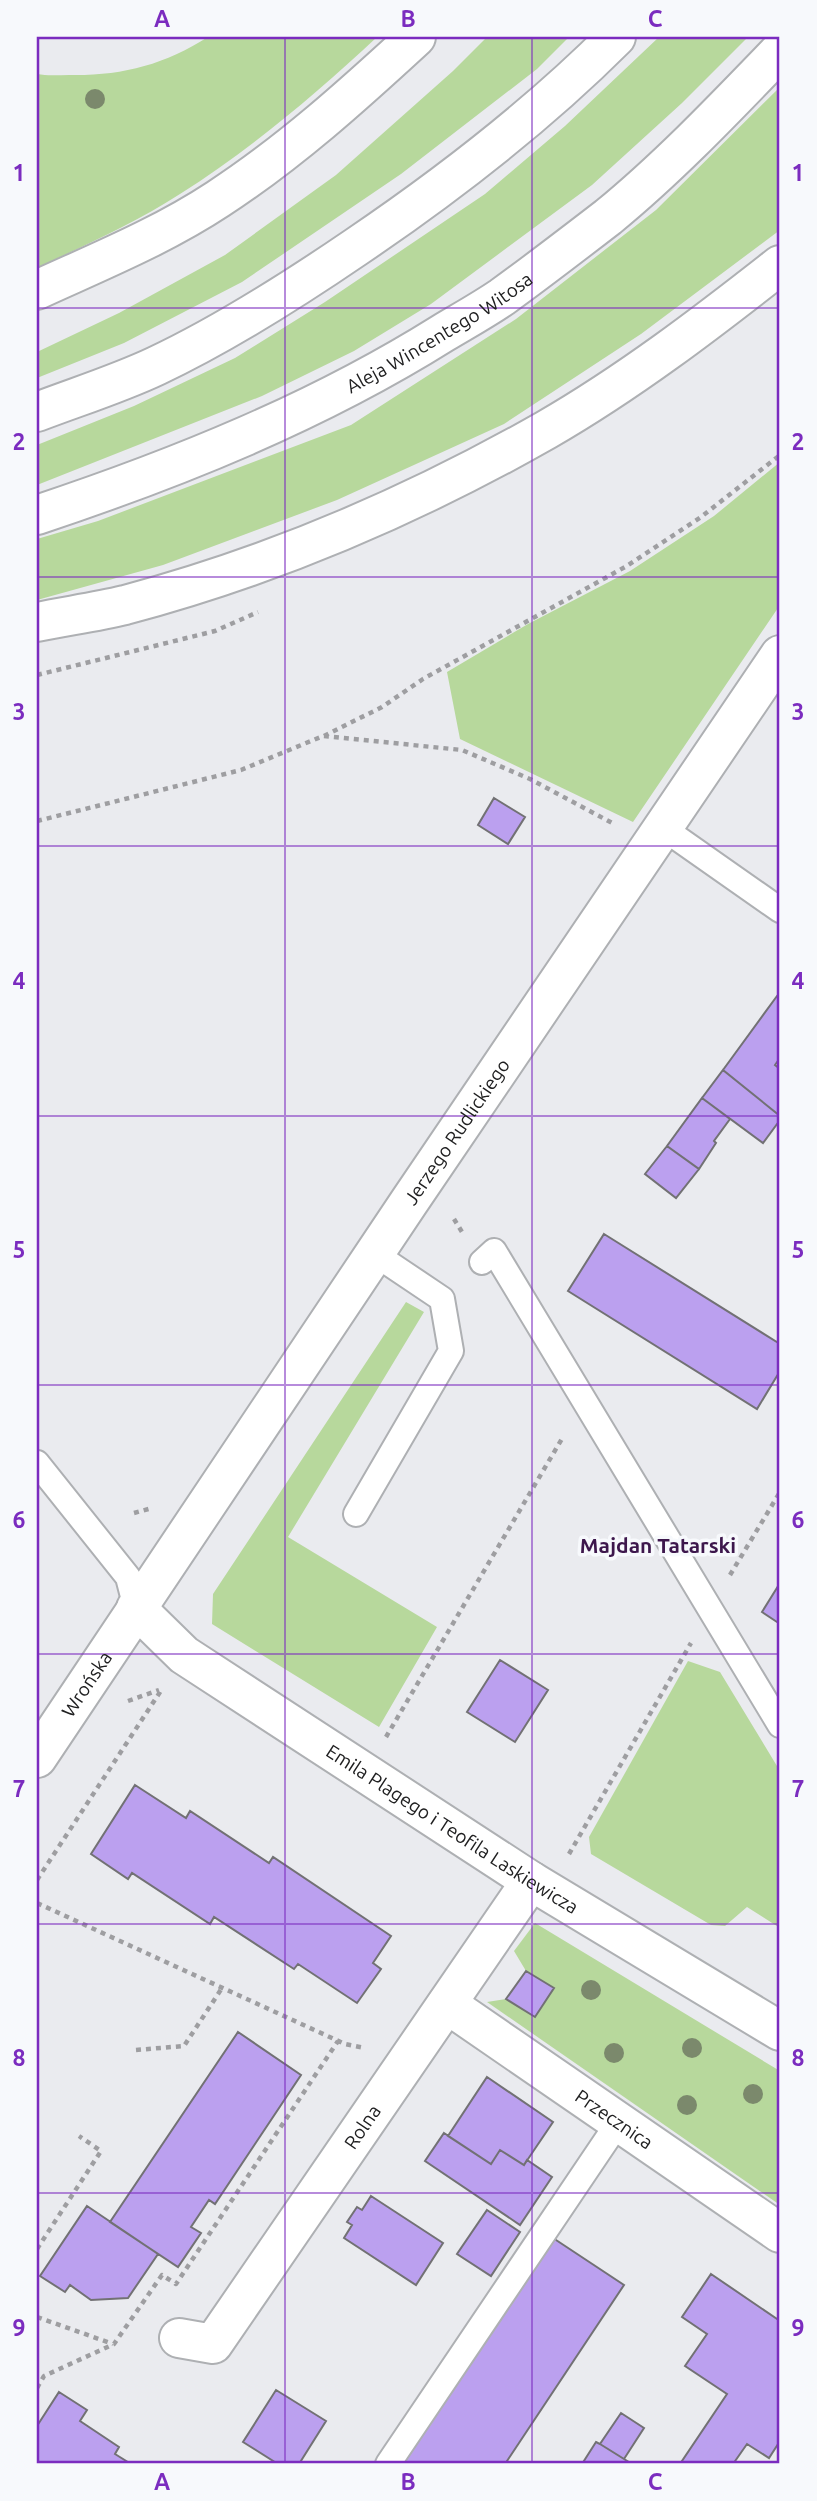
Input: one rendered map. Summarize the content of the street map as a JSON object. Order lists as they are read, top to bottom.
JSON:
{
  "streets": {
    "street": [
      "Aleja Wincentego Witosa",
      "Jerzego Rudlickiego",
      "Wrońska",
      "Emila Plagego i Teofila Laskiewicza",
      "Przecznica",
      "Rolna"
    ]
  },
  "crossings": [
    ["Jerzego Rudlickiego", "Wrońska"],
    ["Jerzego Rudlickiego", "Emila Plagego i Teofila Laskiewicza"],
    ["Wrońska", "Emila Plagego i Teofila Laskiewicza"],
    ["Emila Plagego i Teofila Laskiewicza", "Rolna"],
    ["Przecznica", "Rolna"]
  ],
  "districts": ["Majdan Tatarski"],
  "grid": {
    "columns": ["A", "B", "C"],
    "rows": [
      "1",
      "2",
      "3",
      "4",
      "5",
      "6",
      "7",
      "8",
      "9"
    ]
  }
}
